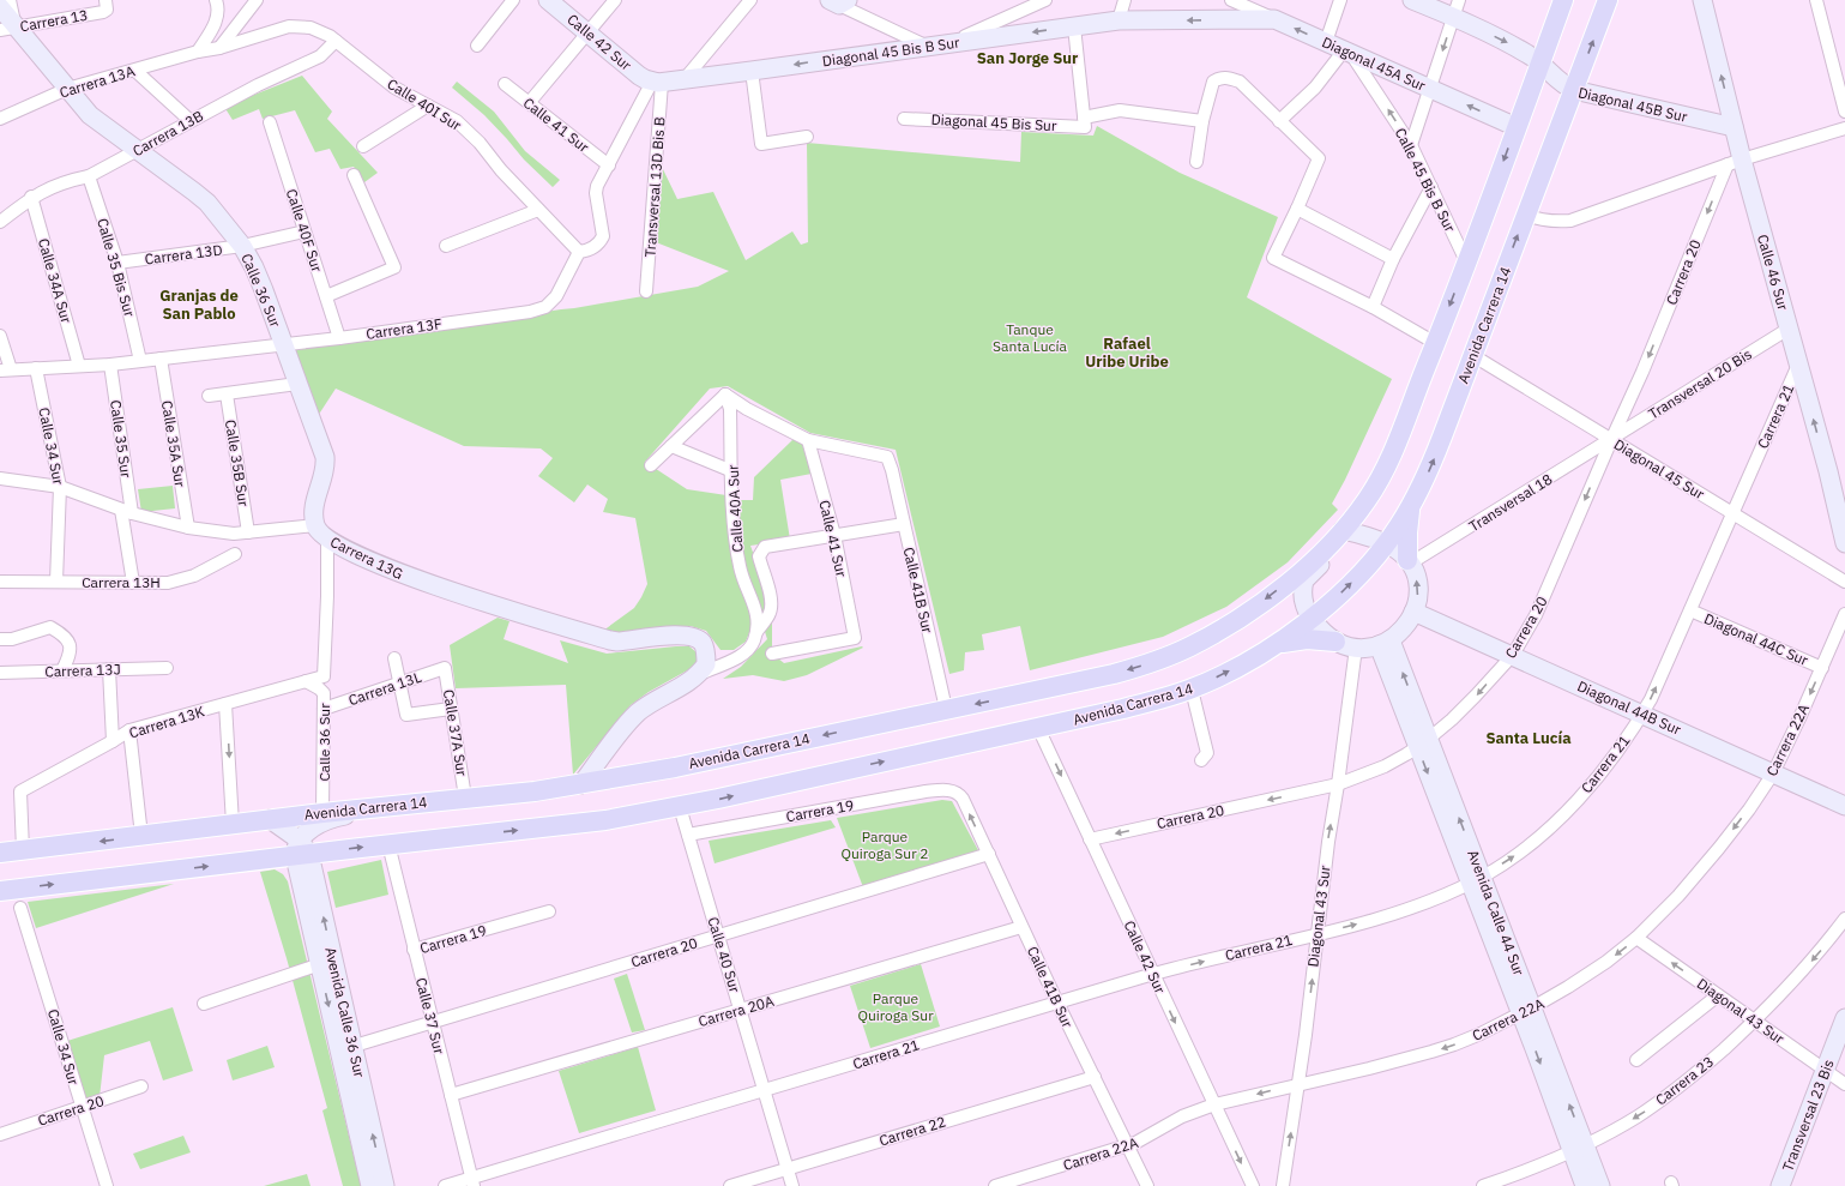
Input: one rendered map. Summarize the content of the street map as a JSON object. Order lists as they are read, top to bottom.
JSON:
{
  "streets": {
    "main road": ["Avenida Carrera 14"],
    "street": [
      "Carrera 13",
      "Calle 42 Sur",
      "Diagonal 45 Bis B Sur",
      "Diagonal 45A Sur",
      "Carrera 13A",
      "Calle 40I Sur",
      "Diagonal 45B Sur",
      "Diagonal 45 Bis Sur",
      "Calle 41 Sur",
      "Carrera 13B",
      "Calle 45 Bis B Sur",
      "Transversal 13D Bis B",
      "Calle 40F Sur",
      "Carrera 13D",
      "Calle 35 Bis Sur",
      "Carrera 20",
      "Calle 46 Sur",
      "Calle 34A Sur",
      "Calle 36 Sur",
      "Carrera 13F",
      "Transversal 20 Bis",
      "Carrera 21",
      "Calle 35 Sur",
      "Calle 35A Sur",
      "Calle 34 Sur",
      "Calle 35B Sur",
      "Diagonal 45 Sur",
      "Transversal 18",
      "Calle 40A Sur",
      "Carrera 13G",
      "Carrera 13H",
      "Calle 41B Sur",
      "Diagonal 44C Sur",
      "Carrera 13J",
      "Carrera 13L",
      "Diagonal 44B Sur",
      "Carrera 13K",
      "Calle 37A Sur",
      "Carrera 22A",
      "Carrera 19",
      "Avenida Calle 44 Sur",
      "Diagonal 43 Sur",
      "Calle 40 Sur",
      "Carrera 20A",
      "Avenida Calle 36 Sur",
      "Calle 37 Sur",
      "Carrera 23",
      "Transversal 23 Bis",
      "Carrera 22"
    ]
  },
  "crossings": [
    ["Carrera 13", "Calle 36 Sur"],
    ["Calle 42 Sur", "Diagonal 45 Bis B Sur"],
    ["Calle 42 Sur", "Transversal 13D Bis B"],
    ["Calle 42 Sur", "Carrera 20"],
    ["Calle 42 Sur", "Avenida Carrera 14"],
    ["Calle 42 Sur", "Carrera 21"],
    ["Calle 42 Sur", "Carrera 22A"],
    ["Diagonal 45 Bis B Sur", "Diagonal 45A Sur"],
    ["Diagonal 45 Bis B Sur", "Transversal 13D Bis B"],
    ["Diagonal 45A Sur", "Calle 45 Bis B Sur"],
    ["Diagonal 45A Sur", "Avenida Carrera 14"],
    ["Carrera 13A", "Calle 40I Sur"],
    ["Carrera 13A", "Calle 36 Sur"],
    ["Calle 40I Sur", "Carrera 13B"],
    ["Calle 40I Sur", "Carrera 13F"],
    ["Diagonal 45B Sur", "Calle 46 Sur"],
    ["Diagonal 45B Sur", "Avenida Carrera 14"],
    ["Calle 41 Sur", "Calle 41B Sur"],
    ["Carrera 13B", "Calle 35 Bis Sur"],
    ["Carrera 13B", "Calle 34A Sur"],
    ["Carrera 13B", "Calle 36 Sur"],
    ["Calle 45 Bis B Sur", "Avenida Carrera 14"],
    ["Calle 40F Sur", "Carrera 13D"],
    ["Calle 40F Sur", "Carrera 13F"],
    ["Carrera 13D", "Calle 35 Bis Sur"],
    ["Carrera 13D", "Calle 36 Sur"],
    ["Calle 35 Bis Sur", "Carrera 13F"],
    ["Carrera 20", "Calle 46 Sur"],
    ["Carrera 20", "Transversal 20 Bis"],
    ["Carrera 20", "Calle 34 Sur"],
    ["Carrera 20", "Diagonal 45 Sur"],
    ["Carrera 20", "Transversal 18"],
    ["Carrera 20", "Calle 41B Sur"],
    ["Carrera 20", "Diagonal 44B Sur"],
    ["Carrera 20", "Avenida Calle 44 Sur"],
    ["Carrera 20", "Diagonal 43 Sur"],
    ["Carrera 20", "Calle 40 Sur"],
    ["Carrera 20", "Avenida Calle 36 Sur"],
    ["Carrera 20", "Calle 37 Sur"],
    ["Calle 46 Sur", "Transversal 20 Bis"],
    ["Calle 46 Sur", "Carrera 21"],
    ["Calle 34A Sur", "Carrera 13F"],
    ["Calle 36 Sur", "Avenida Carrera 14"],
    ["Calle 36 Sur", "Carrera 13F"],
    ["Calle 36 Sur", "Carrera 13G"],
    ["Calle 36 Sur", "Carrera 13L"],
    ["Calle 36 Sur", "Carrera 13K"],
    ["Avenida Carrera 14", "Diagonal 45 Sur"],
    ["Avenida Carrera 14", "Calle 41B Sur"],
    ["Avenida Carrera 14", "Carrera 13K"],
    ["Avenida Carrera 14", "Calle 37A Sur"],
    ["Avenida Carrera 14", "Calle 40 Sur"],
    ["Avenida Carrera 14", "Avenida Calle 36 Sur"],
    ["Avenida Carrera 14", "Calle 37 Sur"],
    ["Carrera 13F", "Calle 35 Sur"],
    ["Carrera 13F", "Calle 35A Sur"],
    ["Carrera 13F", "Calle 34 Sur"],
    ["Transversal 20 Bis", "Diagonal 45 Sur"],
    ["Transversal 20 Bis", "Transversal 18"],
    ["Carrera 21", "Diagonal 45 Sur"],
    ["Carrera 21", "Calle 41B Sur"],
    ["Carrera 21", "Diagonal 44C Sur"],
    ["Carrera 21", "Diagonal 44B Sur"],
    ["Carrera 21", "Avenida Calle 44 Sur"],
    ["Carrera 21", "Diagonal 43 Sur"],
    ["Carrera 21", "Calle 40 Sur"],
    ["Carrera 21", "Calle 37 Sur"],
    ["Calle 35 Sur", "Carrera 13G"],
    ["Calle 35 Sur", "Carrera 13H"],
    ["Calle 35A Sur", "Carrera 13G"],
    ["Calle 34 Sur", "Carrera 13G"],
    ["Calle 34 Sur", "Carrera 13H"],
    ["Calle 35B Sur", "Carrera 13G"],
    ["Diagonal 45 Sur", "Transversal 18"],
    ["Calle 41B Sur", "Carrera 22A"],
    ["Calle 41B Sur", "Carrera 19"],
    ["Calle 41B Sur", "Carrera 20A"],
    ["Calle 41B Sur", "Carrera 22"],
    ["Diagonal 44C Sur", "Carrera 22A"],
    ["Carrera 13L", "Calle 37A Sur"],
    ["Diagonal 44B Sur", "Carrera 22A"],
    ["Carrera 22A", "Avenida Calle 44 Sur"],
    ["Carrera 22A", "Diagonal 43 Sur"],
    ["Carrera 19", "Calle 40 Sur"],
    ["Carrera 19", "Calle 37 Sur"],
    ["Avenida Calle 44 Sur", "Carrera 23"],
    ["Diagonal 43 Sur", "Carrera 23"],
    ["Diagonal 43 Sur", "Transversal 23 Bis"],
    ["Calle 40 Sur", "Carrera 20A"],
    ["Calle 40 Sur", "Carrera 22"],
    ["Carrera 20A", "Calle 37 Sur"]
  ],
  "one_way": [
    "Calle 42 Sur",
    "Diagonal 45 Bis B Sur",
    "Diagonal 45A Sur",
    "Calle 45 Bis B Sur",
    "Carrera 20",
    "Carrera 21",
    "Carrera 22A",
    "Diagonal 43 Sur",
    "Carrera 23"
  ],
  "districts": [
    "San Jorge Sur",
    "Granjas de San Pablo",
    "Rafael Uribe Uribe",
    "Santa Lucía"
  ],
  "parks": ["Tanque Santa Lucía", "Parque Quiroga Sur 2", "Parque Quiroga Sur"]
}
